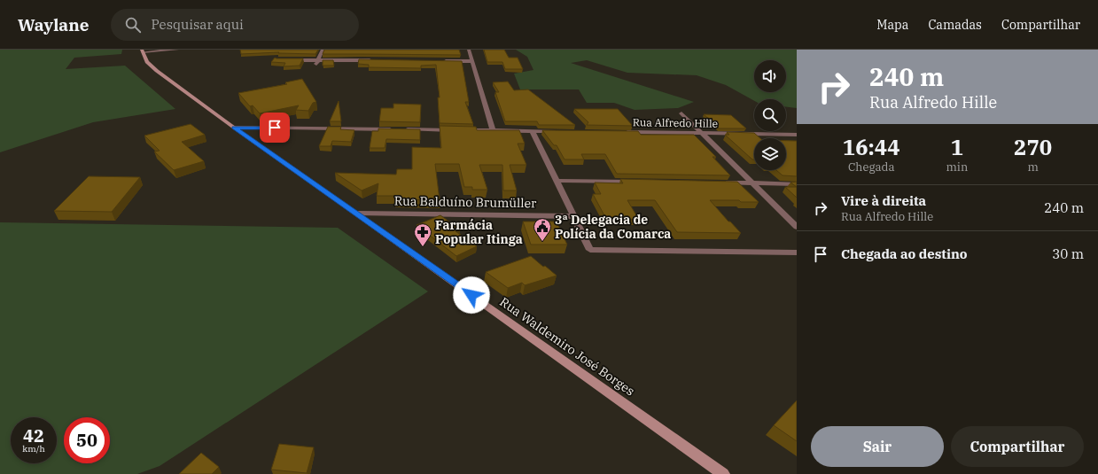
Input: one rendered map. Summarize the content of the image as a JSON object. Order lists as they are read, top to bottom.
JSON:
{
  "streets": {
    "main road": ["Rua Waldemiro José Borges"],
    "street": ["Rua Alfredo Hille", "Rua Balduíno Brumüller"]
  },
  "crossings": [
    ["Rua Balduíno Brumüller", "Rua Waldemiro José Borges"]
  ],
  "places": {
    "public building": ["3ª Delegacia de Polícia da Comarca"],
    "pharmacy": ["Farmácia Popular Itinga"]
  },
  "page": {
    "header": "Waylane",
    "search": "Pesquisar aqui",
    "nav": ["Mapa", "Camadas", "Compartilhar"],
    "turn": ["240 m", "Rua Alfredo Hille"],
    "eta": [
      "16:44",
      "Chegada",
      "1",
      "min",
      "270",
      "m"
    ],
    "list": [
      {
        "name": "Vire à direita",
        "note": "Rua Alfredo Hille",
        "value": "240 m"
      },
      {
        "name": "Chegada ao destino",
        "value": "30 m"
      }
    ],
    "speed": "42 km/h",
    "limit": "50",
    "buttons": ["Sair", "Compartilhar"]
  }
}
